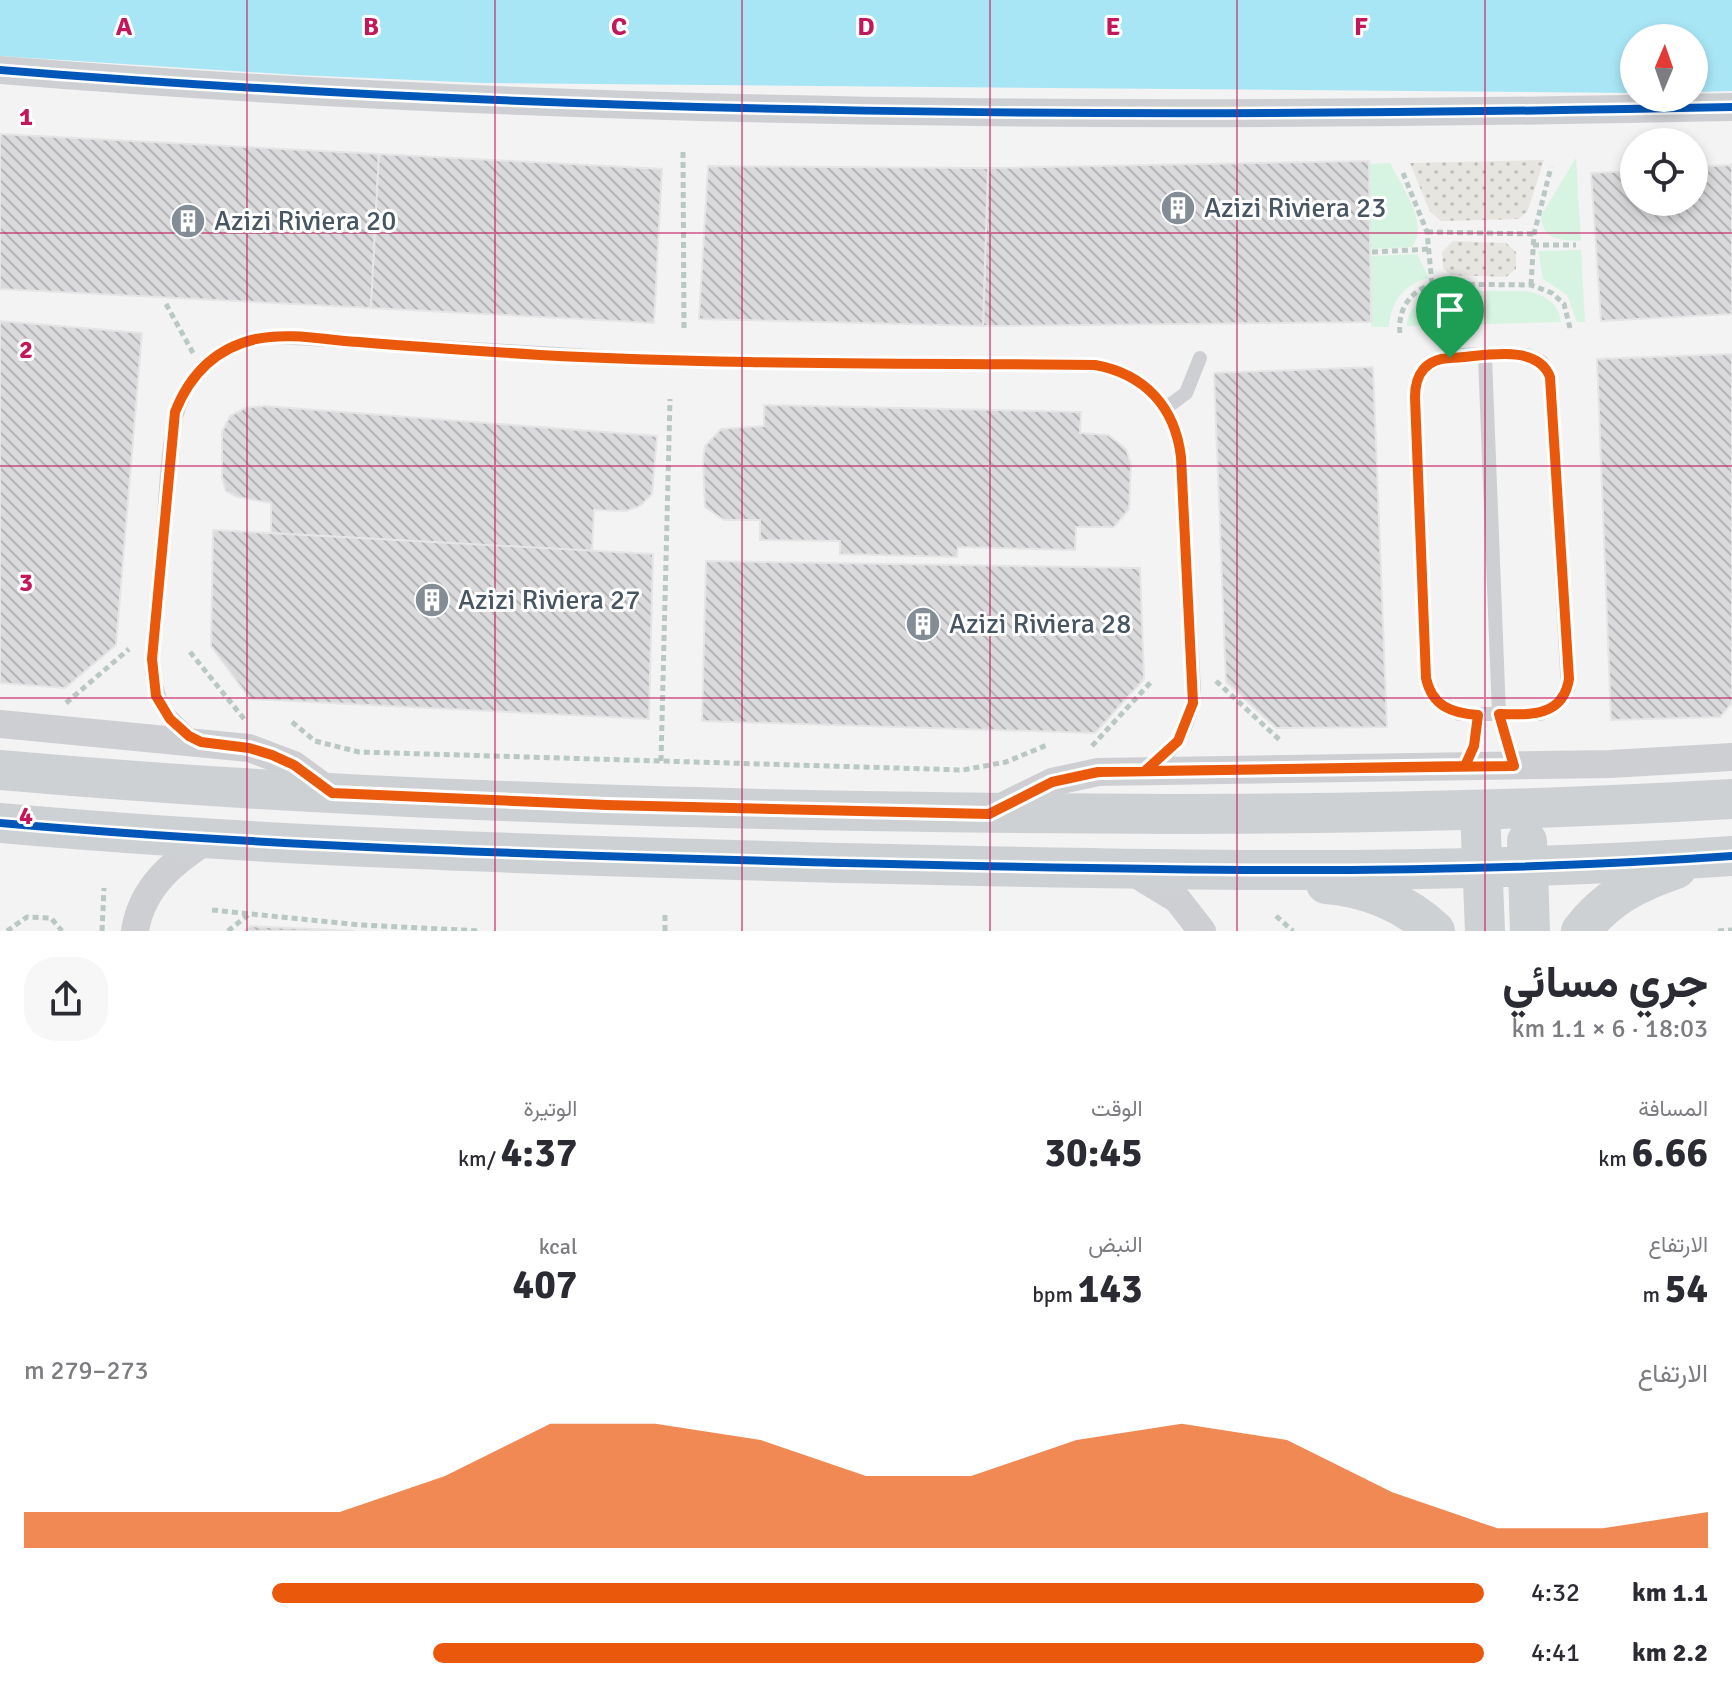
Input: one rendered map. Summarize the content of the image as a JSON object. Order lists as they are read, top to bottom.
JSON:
{
  "places": {
    "building": [
      "Azizi Riviera 23",
      "Azizi Riviera 20",
      "Azizi Riviera 27",
      "Azizi Riviera 28"
    ]
  },
  "north": "top",
  "page": {
    "heading": ["جري مسائي", "18:03 · 6 × 1.1 km"],
    "stats": [
      ["المسافة", "6.66 km"],
      ["الوقت", "30:45"],
      ["الوتيرة", "4:37 /km"],
      ["الارتفاع", "54 m"],
      ["النبض", "143 bpm"],
      ["kcal", "407"]
    ],
    "chart": ["الارتفاع", "273–279 m"],
    "list": [
      {
        "name": "1.1 km",
        "note": "4:32"
      },
      {
        "name": "2.2 km",
        "note": "4:41"
      }
    ]
  },
  "grid": {
    "columns": [
      "A",
      "B",
      "C",
      "D",
      "E",
      "F"
    ],
    "rows": [
      "1",
      "2",
      "3",
      "4"
    ]
  }
}
